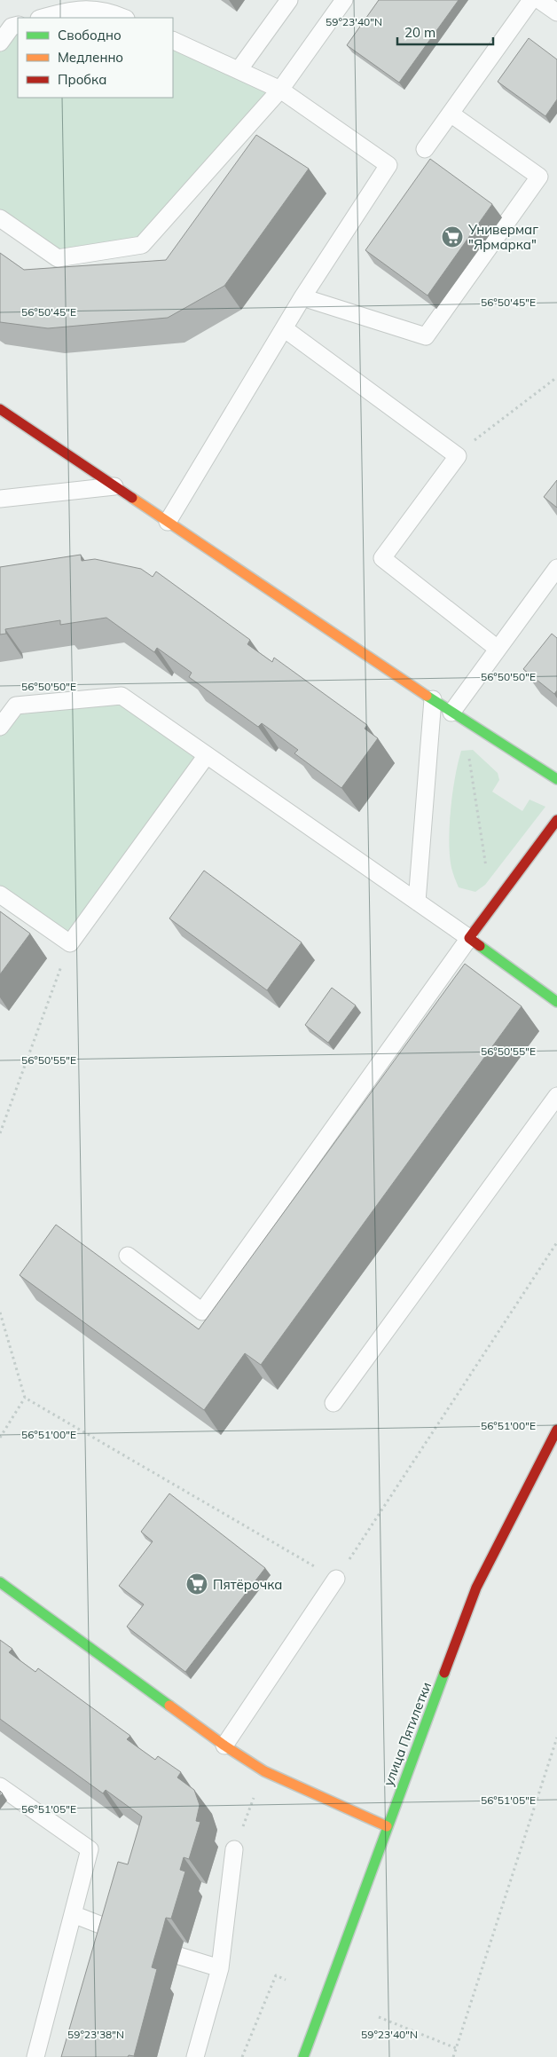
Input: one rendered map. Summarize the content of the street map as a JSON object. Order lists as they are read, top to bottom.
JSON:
{
  "streets": {
    "street": ["улица Пятилетки"]
  },
  "places": {
    "supermarket": ["Универмаг \"Ярмарка\"", "Пятёрочка"]
  },
  "legend": ["Свободно", "Медленно", "Пробка"],
  "scale_bar": "20 m",
  "coordinates": [
    "59°23'40\"N",
    "56°50'45\"E",
    "56°50'50\"E",
    "56°50'55\"E",
    "56°51'00\"E",
    "56°51'05\"E",
    "59°23'38\"N"
  ]
}
